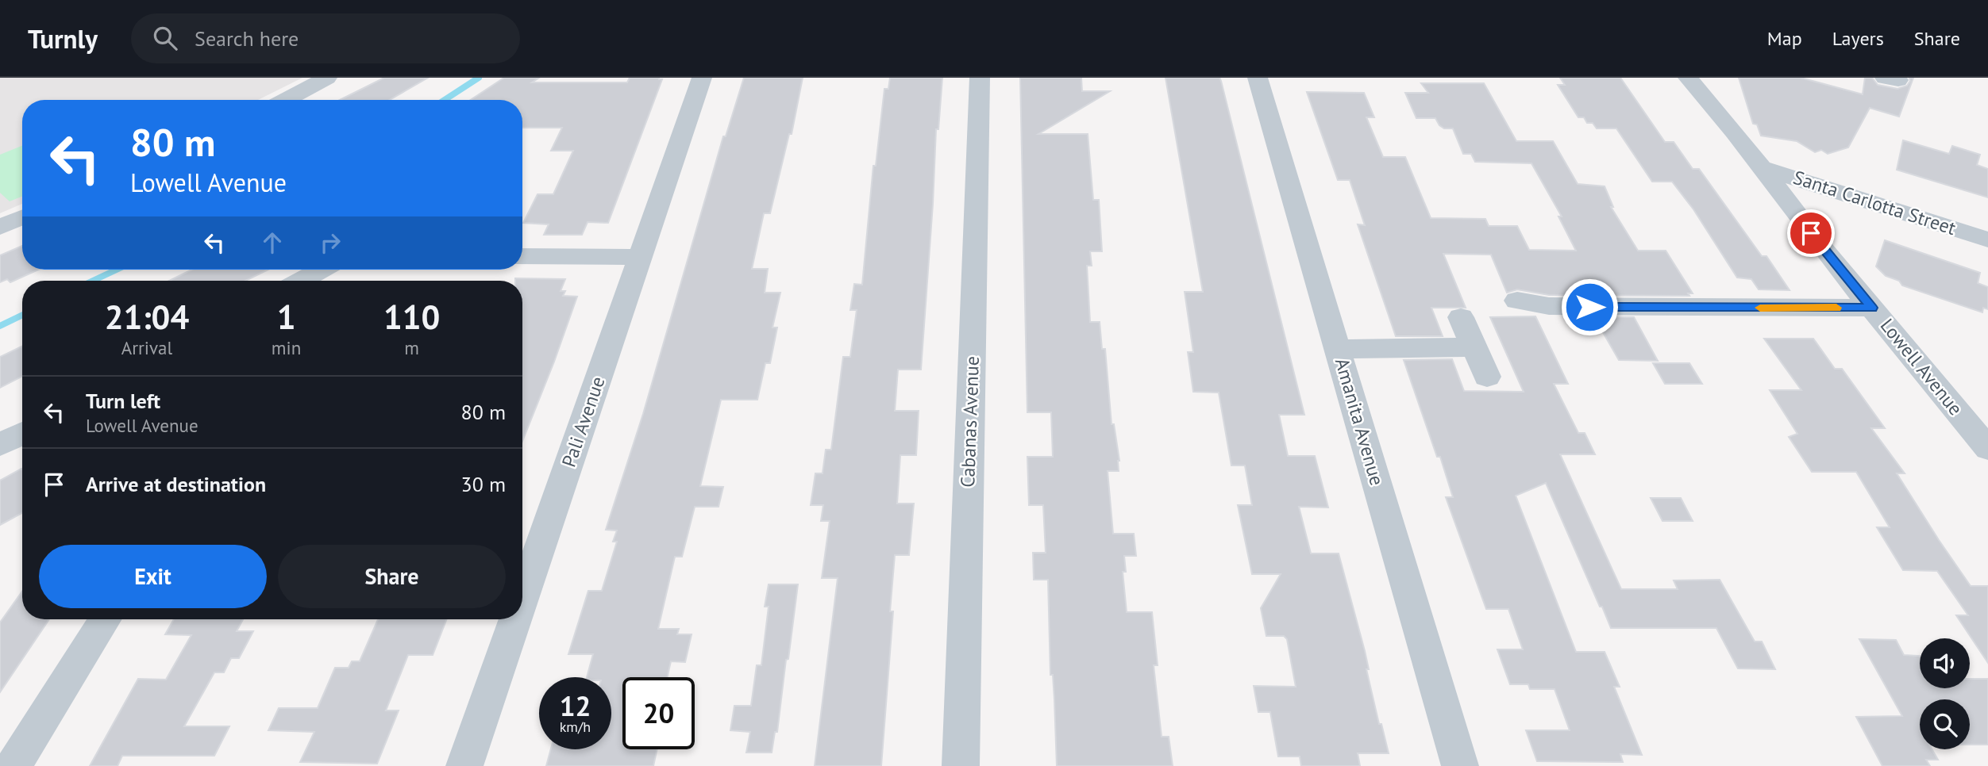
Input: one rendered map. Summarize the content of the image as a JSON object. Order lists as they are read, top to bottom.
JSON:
{
  "streets": {
    "street": [
      "Santa Carlotta Street",
      "Lowell Avenue",
      "Pali Avenue",
      "Cabanas Avenue",
      "Amanita Avenue"
    ]
  },
  "crossings": [
    ["Santa Carlotta Street", "Lowell Avenue"]
  ],
  "page": {
    "header": "Turnly",
    "search": "Search here",
    "nav": ["Map", "Layers", "Share"],
    "turn": ["80 m", "Lowell Avenue"],
    "eta": [
      "21:04",
      "Arrival",
      "1",
      "min",
      "110",
      "m"
    ],
    "list": [
      {
        "name": "Turn left",
        "note": "Lowell Avenue",
        "value": "80 m"
      },
      {
        "name": "Arrive at destination",
        "value": "30 m"
      }
    ],
    "buttons": ["Exit", "Share"],
    "speed": "12 km/h",
    "limit": "20"
  }
}
